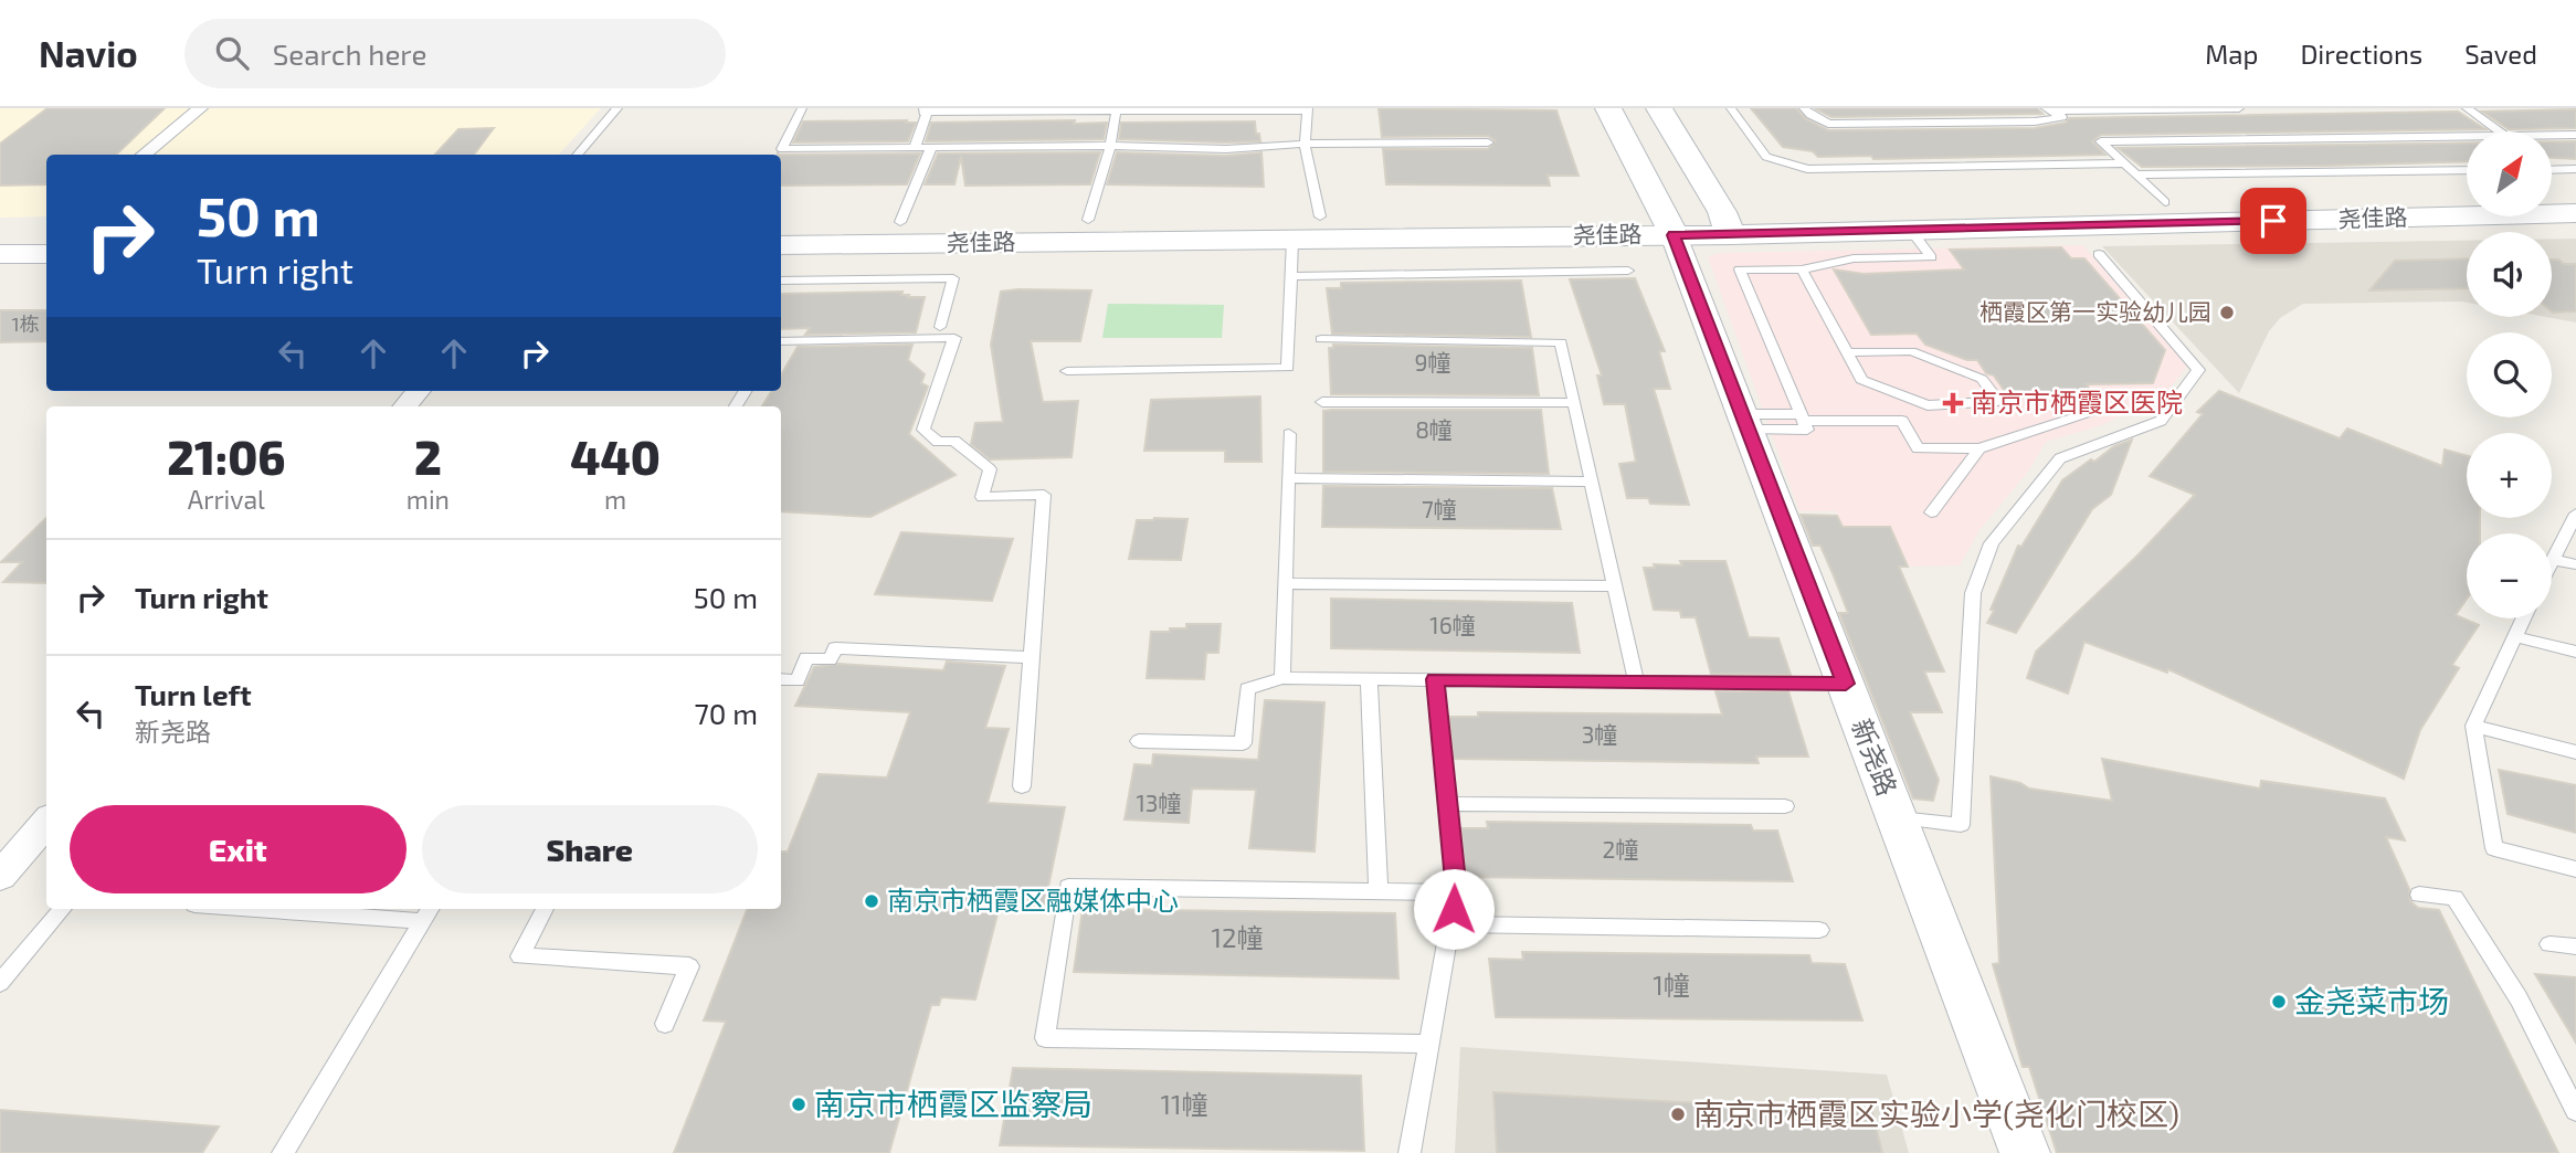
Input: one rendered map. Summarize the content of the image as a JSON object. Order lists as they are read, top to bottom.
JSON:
{
  "streets": {
    "main road": ["尧佳路", "新尧路"]
  },
  "crossings": [
    ["尧佳路", "新尧路"]
  ],
  "places": {
    "other": [
      "栖霞区第一实验幼儿园",
      "南京市栖霞区融媒体中心",
      "金尧菜市场",
      "南京市栖霞区监察局",
      "南京市栖霞区实验小学(尧化门校区)"
    ],
    "health": ["南京市栖霞区医院"]
  },
  "house_numbers": [
    "1栋",
    "9幢",
    "8幢",
    "7幢",
    "16幢",
    "3幢",
    "13幢",
    "2幢",
    "12幢",
    "1幢",
    "11幢"
  ],
  "north": "top right",
  "page": {
    "header": "Navio",
    "search": "Search here",
    "nav": ["Map", "Directions", "Saved"],
    "map_buttons": ["+", "−"],
    "turn": ["50 m", "Turn right"],
    "eta": [
      "21:06",
      "Arrival",
      "2",
      "min",
      "440",
      "m"
    ],
    "list": [
      {
        "name": "Turn right",
        "value": "50 m"
      },
      {
        "name": "Turn left",
        "note": "新尧路",
        "value": "70 m"
      }
    ],
    "buttons": ["Exit", "Share"]
  }
}
